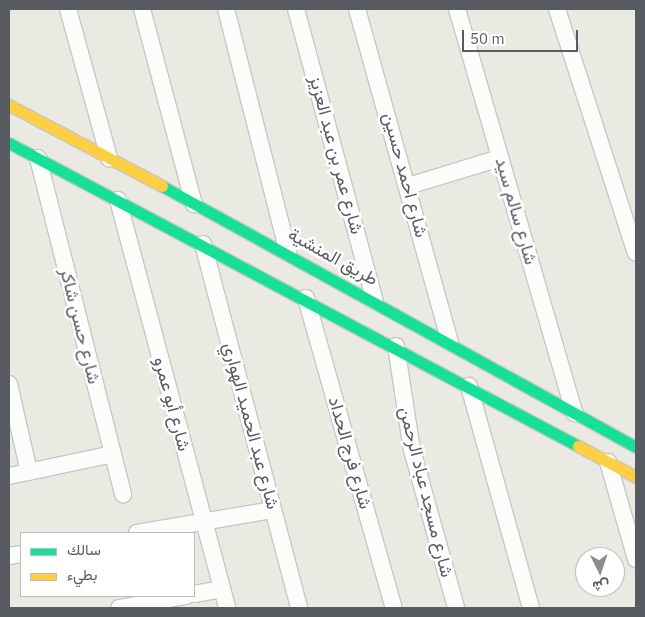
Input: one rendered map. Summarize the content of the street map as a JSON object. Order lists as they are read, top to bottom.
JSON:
{
  "streets": {
    "street": [
      "شارع عمر بن عبد العزيز",
      "شارع احمد حسين",
      "شارع سالم سيد",
      "طريق المنشية",
      "شارع حسن شاكر",
      "شارع أبو عمرو",
      "شارع عبد الحميد الهواري",
      "شارع فرج الحداد",
      "شارع مسجد عباد الرحمن"
    ]
  },
  "crossings": [
    ["شارع عمر بن عبد العزيز", "طريق المنشية"],
    ["شارع احمد حسين", "طريق المنشية"],
    ["شارع سالم سيد", "طريق المنشية"]
  ],
  "legend": ["سالك", "بطيء"],
  "scale_bar": "50 m",
  "north": "bottom"
}
